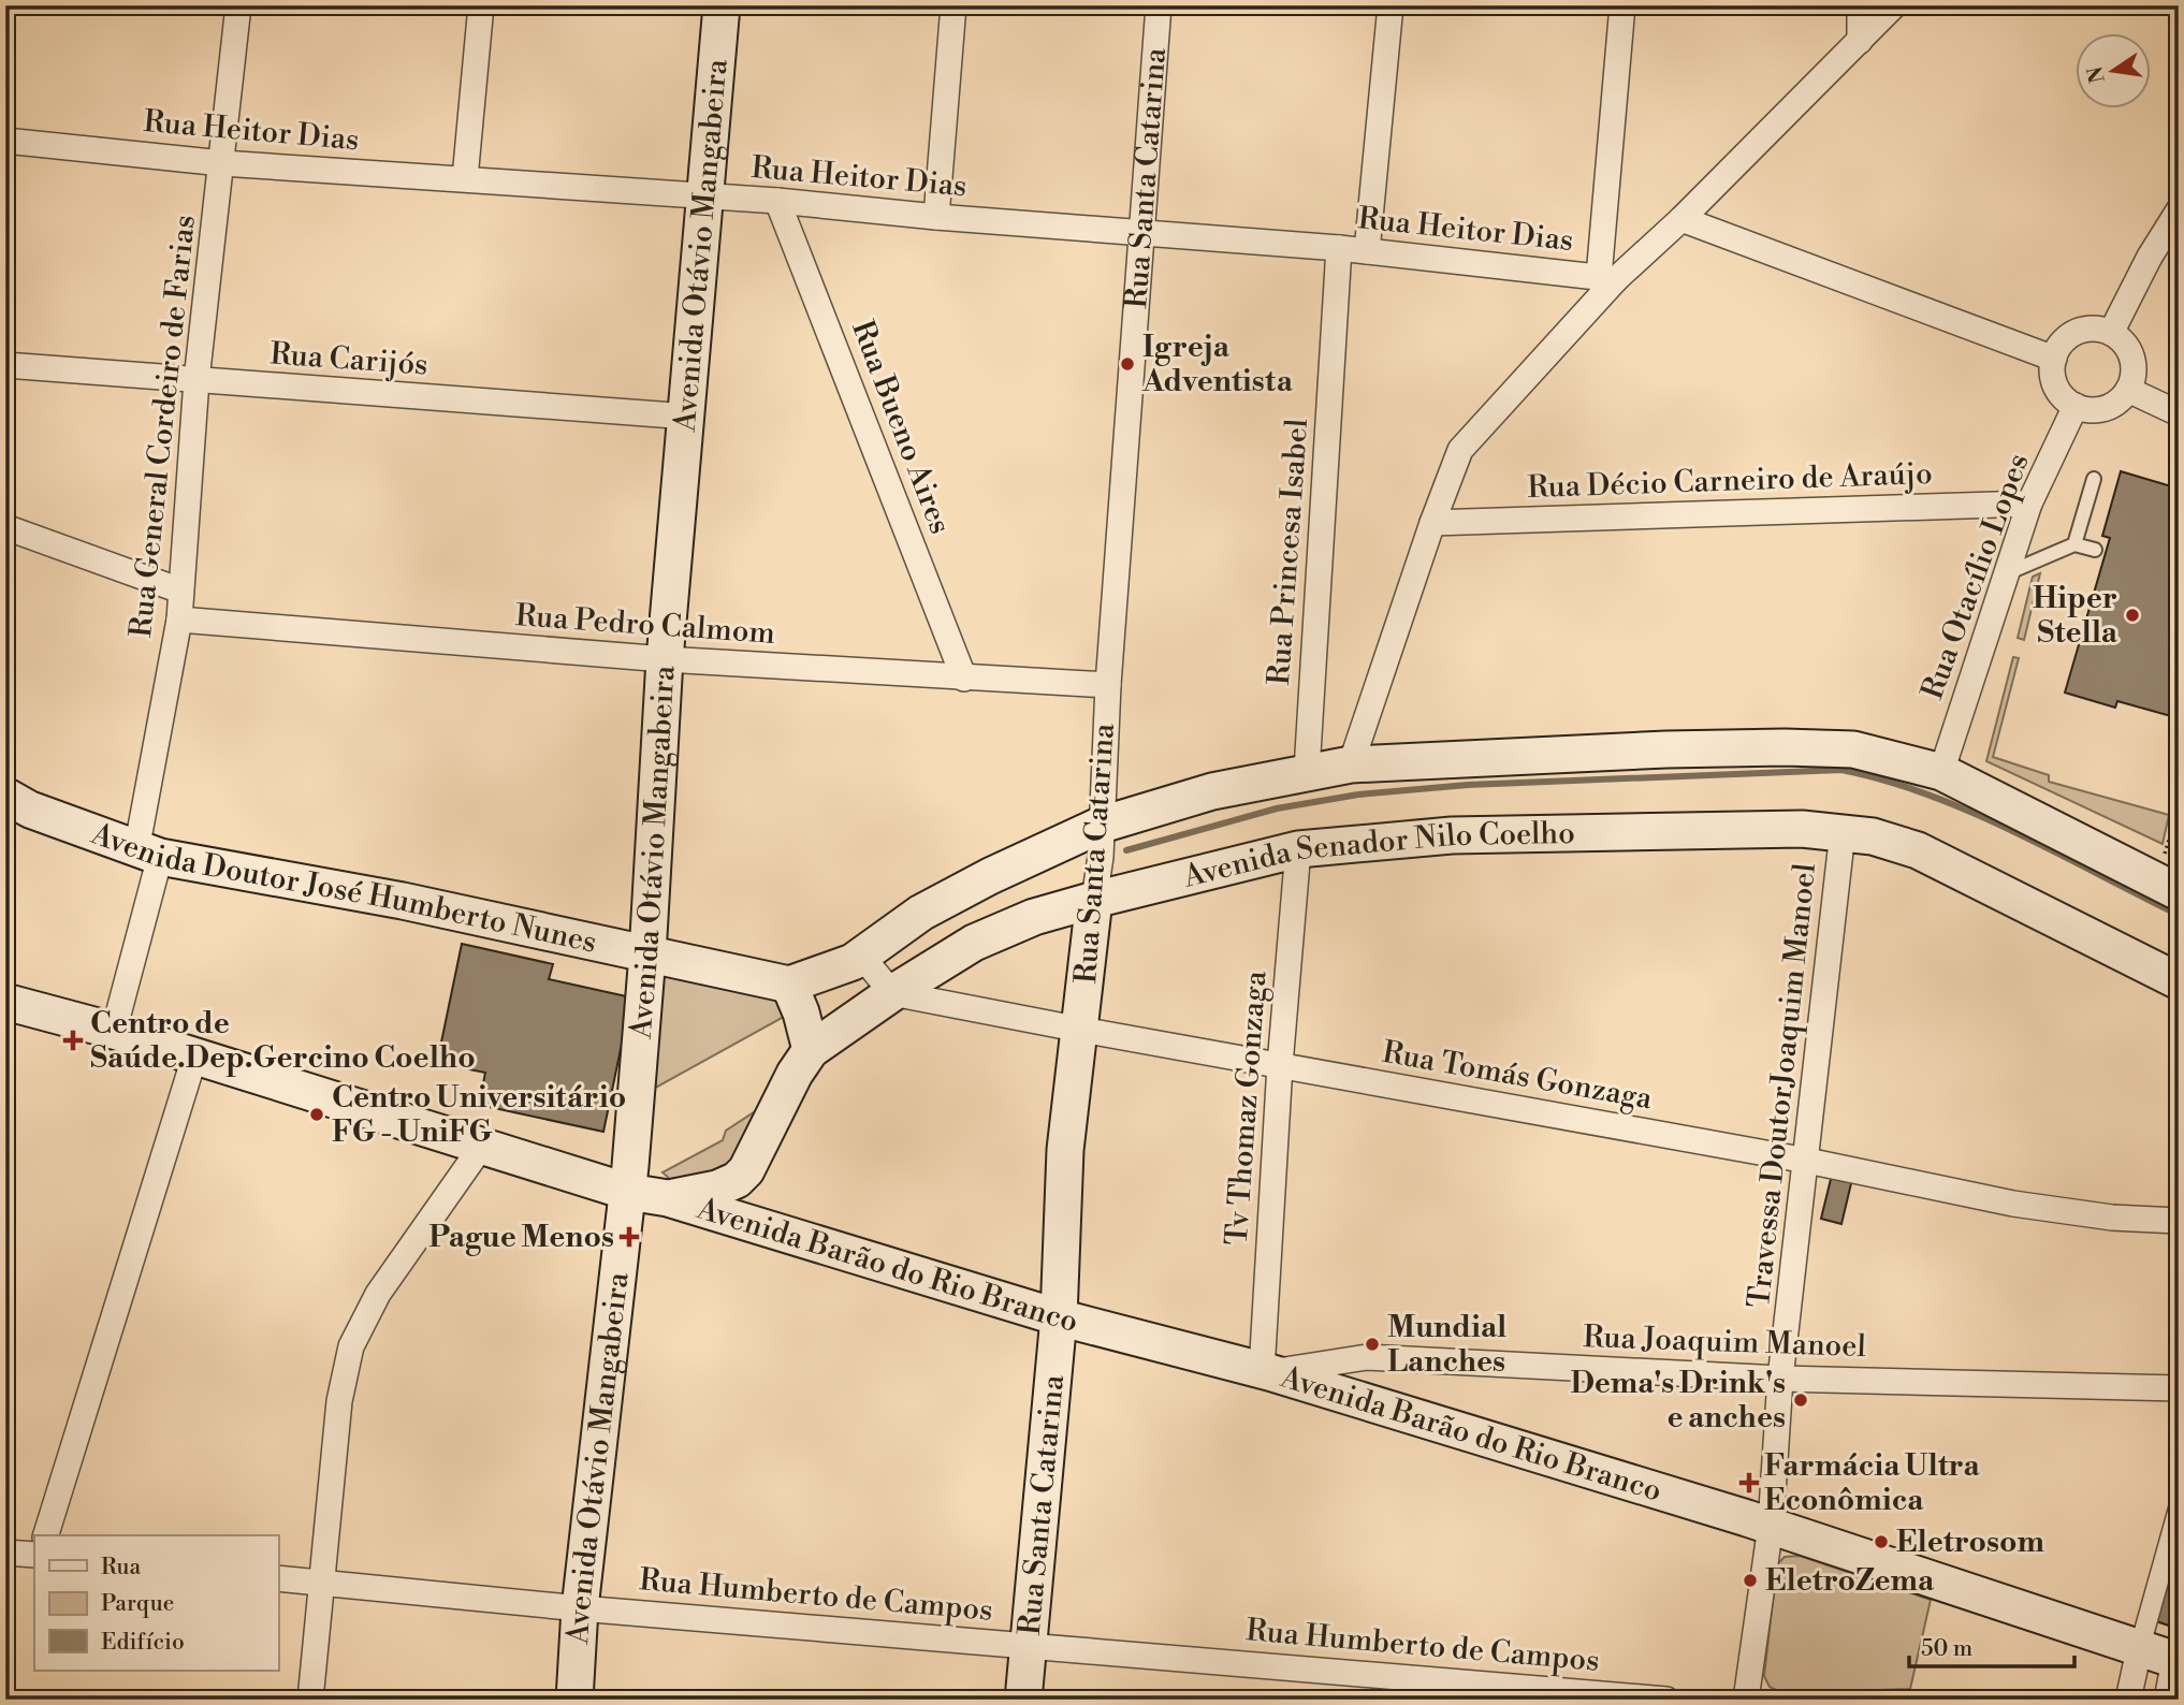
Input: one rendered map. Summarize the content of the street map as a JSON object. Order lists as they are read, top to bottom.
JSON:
{
  "streets": {
    "main road": [
      "Rua Santa Catarina",
      "Avenida Otávio Mangabeira",
      "Avenida Senador Nilo Coelho",
      "Avenida Doutor José Humberto Nunes",
      "Avenida Barão do Rio Branco"
    ],
    "street": [
      "Rua Heitor Dias",
      "Rua Carijós",
      "Rua General Cordeiro de Farias",
      "Rua Bueno Aires",
      "Rua Décio Carneiro de Araújo",
      "Rua Princesa Isabel",
      "Rua Otacílio Lopes",
      "Rua Pedro Calmom",
      "Rua Tomás Gonzaga",
      "Travessa DoutorJoaquim Manoel",
      "Tv Thomaz Gonzaga",
      "Rua Joaquim Manoel",
      "Rua Humberto de Campos"
    ]
  },
  "crossings": [
    ["Rua Heitor Dias", "Rua Santa Catarina"],
    ["Rua Heitor Dias", "Avenida Otávio Mangabeira"],
    ["Rua Heitor Dias", "Rua General Cordeiro de Farias"],
    ["Rua Heitor Dias", "Rua Bueno Aires"],
    ["Rua Heitor Dias", "Rua Princesa Isabel"],
    ["Rua Santa Catarina", "Rua Pedro Calmom"],
    ["Rua Santa Catarina", "Avenida Senador Nilo Coelho"],
    ["Rua Santa Catarina", "Rua Tomás Gonzaga"],
    ["Rua Santa Catarina", "Avenida Barão do Rio Branco"],
    ["Rua Santa Catarina", "Rua Humberto de Campos"],
    ["Avenida Otávio Mangabeira", "Rua Carijós"],
    ["Avenida Otávio Mangabeira", "Rua Pedro Calmom"],
    ["Avenida Otávio Mangabeira", "Avenida Doutor José Humberto Nunes"],
    ["Avenida Otávio Mangabeira", "Avenida Barão do Rio Branco"],
    ["Avenida Otávio Mangabeira", "Rua Humberto de Campos"],
    ["Rua Carijós", "Rua General Cordeiro de Farias"],
    ["Rua General Cordeiro de Farias", "Rua Pedro Calmom"],
    ["Rua General Cordeiro de Farias", "Avenida Doutor José Humberto Nunes"],
    ["Rua General Cordeiro de Farias", "Avenida Barão do Rio Branco"],
    ["Rua Bueno Aires", "Rua Pedro Calmom"],
    ["Rua Décio Carneiro de Araújo", "Rua Otacílio Lopes"],
    ["Avenida Senador Nilo Coelho", "Rua Tomás Gonzaga"],
    ["Avenida Senador Nilo Coelho", "Travessa DoutorJoaquim Manoel"],
    ["Avenida Senador Nilo Coelho", "Tv Thomaz Gonzaga"],
    ["Avenida Senador Nilo Coelho", "Avenida Barão do Rio Branco"],
    ["Rua Tomás Gonzaga", "Travessa DoutorJoaquim Manoel"],
    ["Rua Tomás Gonzaga", "Tv Thomaz Gonzaga"],
    ["Travessa DoutorJoaquim Manoel", "Avenida Barão do Rio Branco"],
    ["Travessa DoutorJoaquim Manoel", "Rua Joaquim Manoel"],
    ["Tv Thomaz Gonzaga", "Avenida Barão do Rio Branco"],
    ["Tv Thomaz Gonzaga", "Rua Joaquim Manoel"],
    ["Avenida Barão do Rio Branco", "Rua Joaquim Manoel"]
  ],
  "places": {
    "other": [
      "Igreja Adventista",
      "Hiper Stella",
      "Centro Universitário FG - UniFG",
      "Mundial Lanches",
      "Dema's Drink's e anches",
      "Eletrosom",
      "EletroZema"
    ],
    "health": ["Centro de Saúde.Dep.Gercino Coelho", "Pague Menos", "Farmácia Ultra Econômica"]
  },
  "legend": ["Rua", "Parque", "Edifício"],
  "scale_bar": "50 m",
  "north": "left"
}
